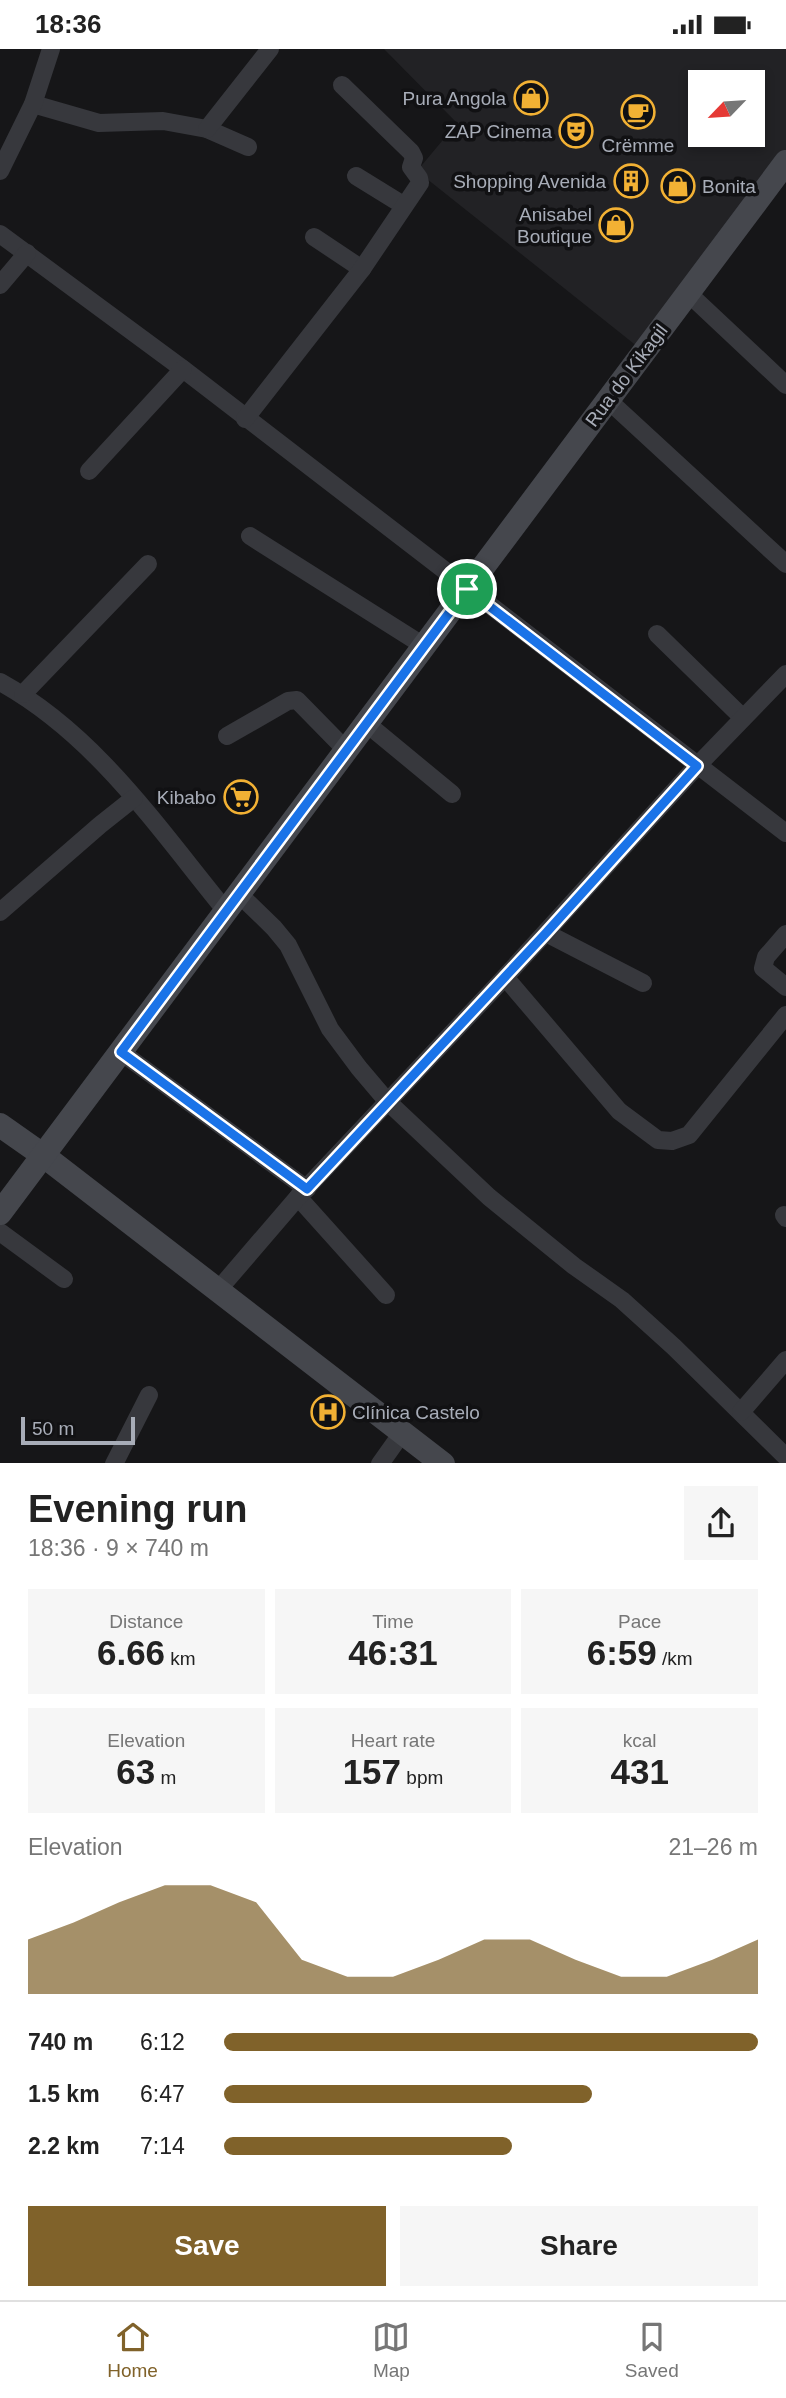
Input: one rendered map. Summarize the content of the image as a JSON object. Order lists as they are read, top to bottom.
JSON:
{
  "streets": {
    "main road": ["Rua do Kikagil"]
  },
  "places": {
    "shop": ["Pura Angola", "Bonita", "Anisabel Boutique"],
    "cafe": ["Crëmme"],
    "theatre": ["ZAP Cinema"],
    "building": ["Shopping Avenida"],
    "supermarket": ["Kibabo"],
    "hospital": ["Clínica Castelo"]
  },
  "scale_bar": "50 m",
  "north": "bottom left",
  "page": {
    "status": "18:36",
    "scale": "50 m",
    "heading": ["Evening run", "18:36 · 9 × 740 m"],
    "stats": [
      ["Distance", "6.66 km"],
      ["Time", "46:31"],
      ["Pace", "6:59 /km"],
      ["Elevation", "63 m"],
      ["Heart rate", "157 bpm"],
      ["kcal", "431"]
    ],
    "chart": ["Elevation", "21–26 m"],
    "list": [
      {
        "name": "740 m",
        "note": "6:12"
      },
      {
        "name": "1.5 km",
        "note": "6:47"
      },
      {
        "name": "2.2 km",
        "note": "7:14"
      }
    ],
    "buttons": ["Save", "Share"],
    "tabs": ["Home", "Map", "Saved"]
  }
}
